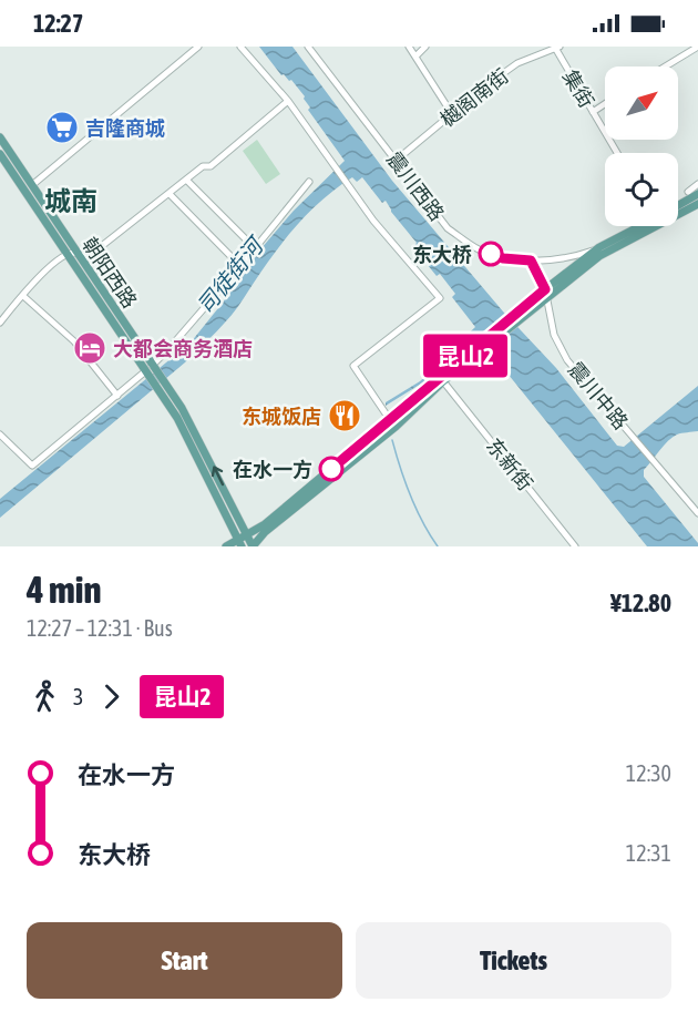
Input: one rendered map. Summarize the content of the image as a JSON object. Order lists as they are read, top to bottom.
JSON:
{
  "streets": {
    "main road": ["朝阳西路"],
    "street": [
      "集街",
      "樾阁南街",
      "震川西路",
      "震川中路",
      "东新街"
    ]
  },
  "crossings": [
    ["集街", "樾阁南街"],
    ["樾阁南街", "震川西路"],
    ["震川西路", "震川中路"]
  ],
  "districts": ["城南"],
  "water": ["司徒街河"],
  "places": {
    "supermarket": ["吉隆商城"],
    "other": ["东大桥", "在水一方"],
    "hotel": ["大都会商务酒店"],
    "restaurant": ["东城饭店"]
  },
  "lines": ["bus line 昆山2"],
  "north": "top right",
  "page": {
    "status": "12:27",
    "on_map": "昆山2",
    "heading": ["4 min", "12:27 – 12:31 · Bus", "¥12.80"],
    "legs": ["3", "昆山2"],
    "list": [
      {
        "name": "在水一方",
        "value": "12:30"
      },
      {
        "name": "东大桥",
        "value": "12:31"
      }
    ],
    "buttons": ["Start", "Tickets"]
  }
}
